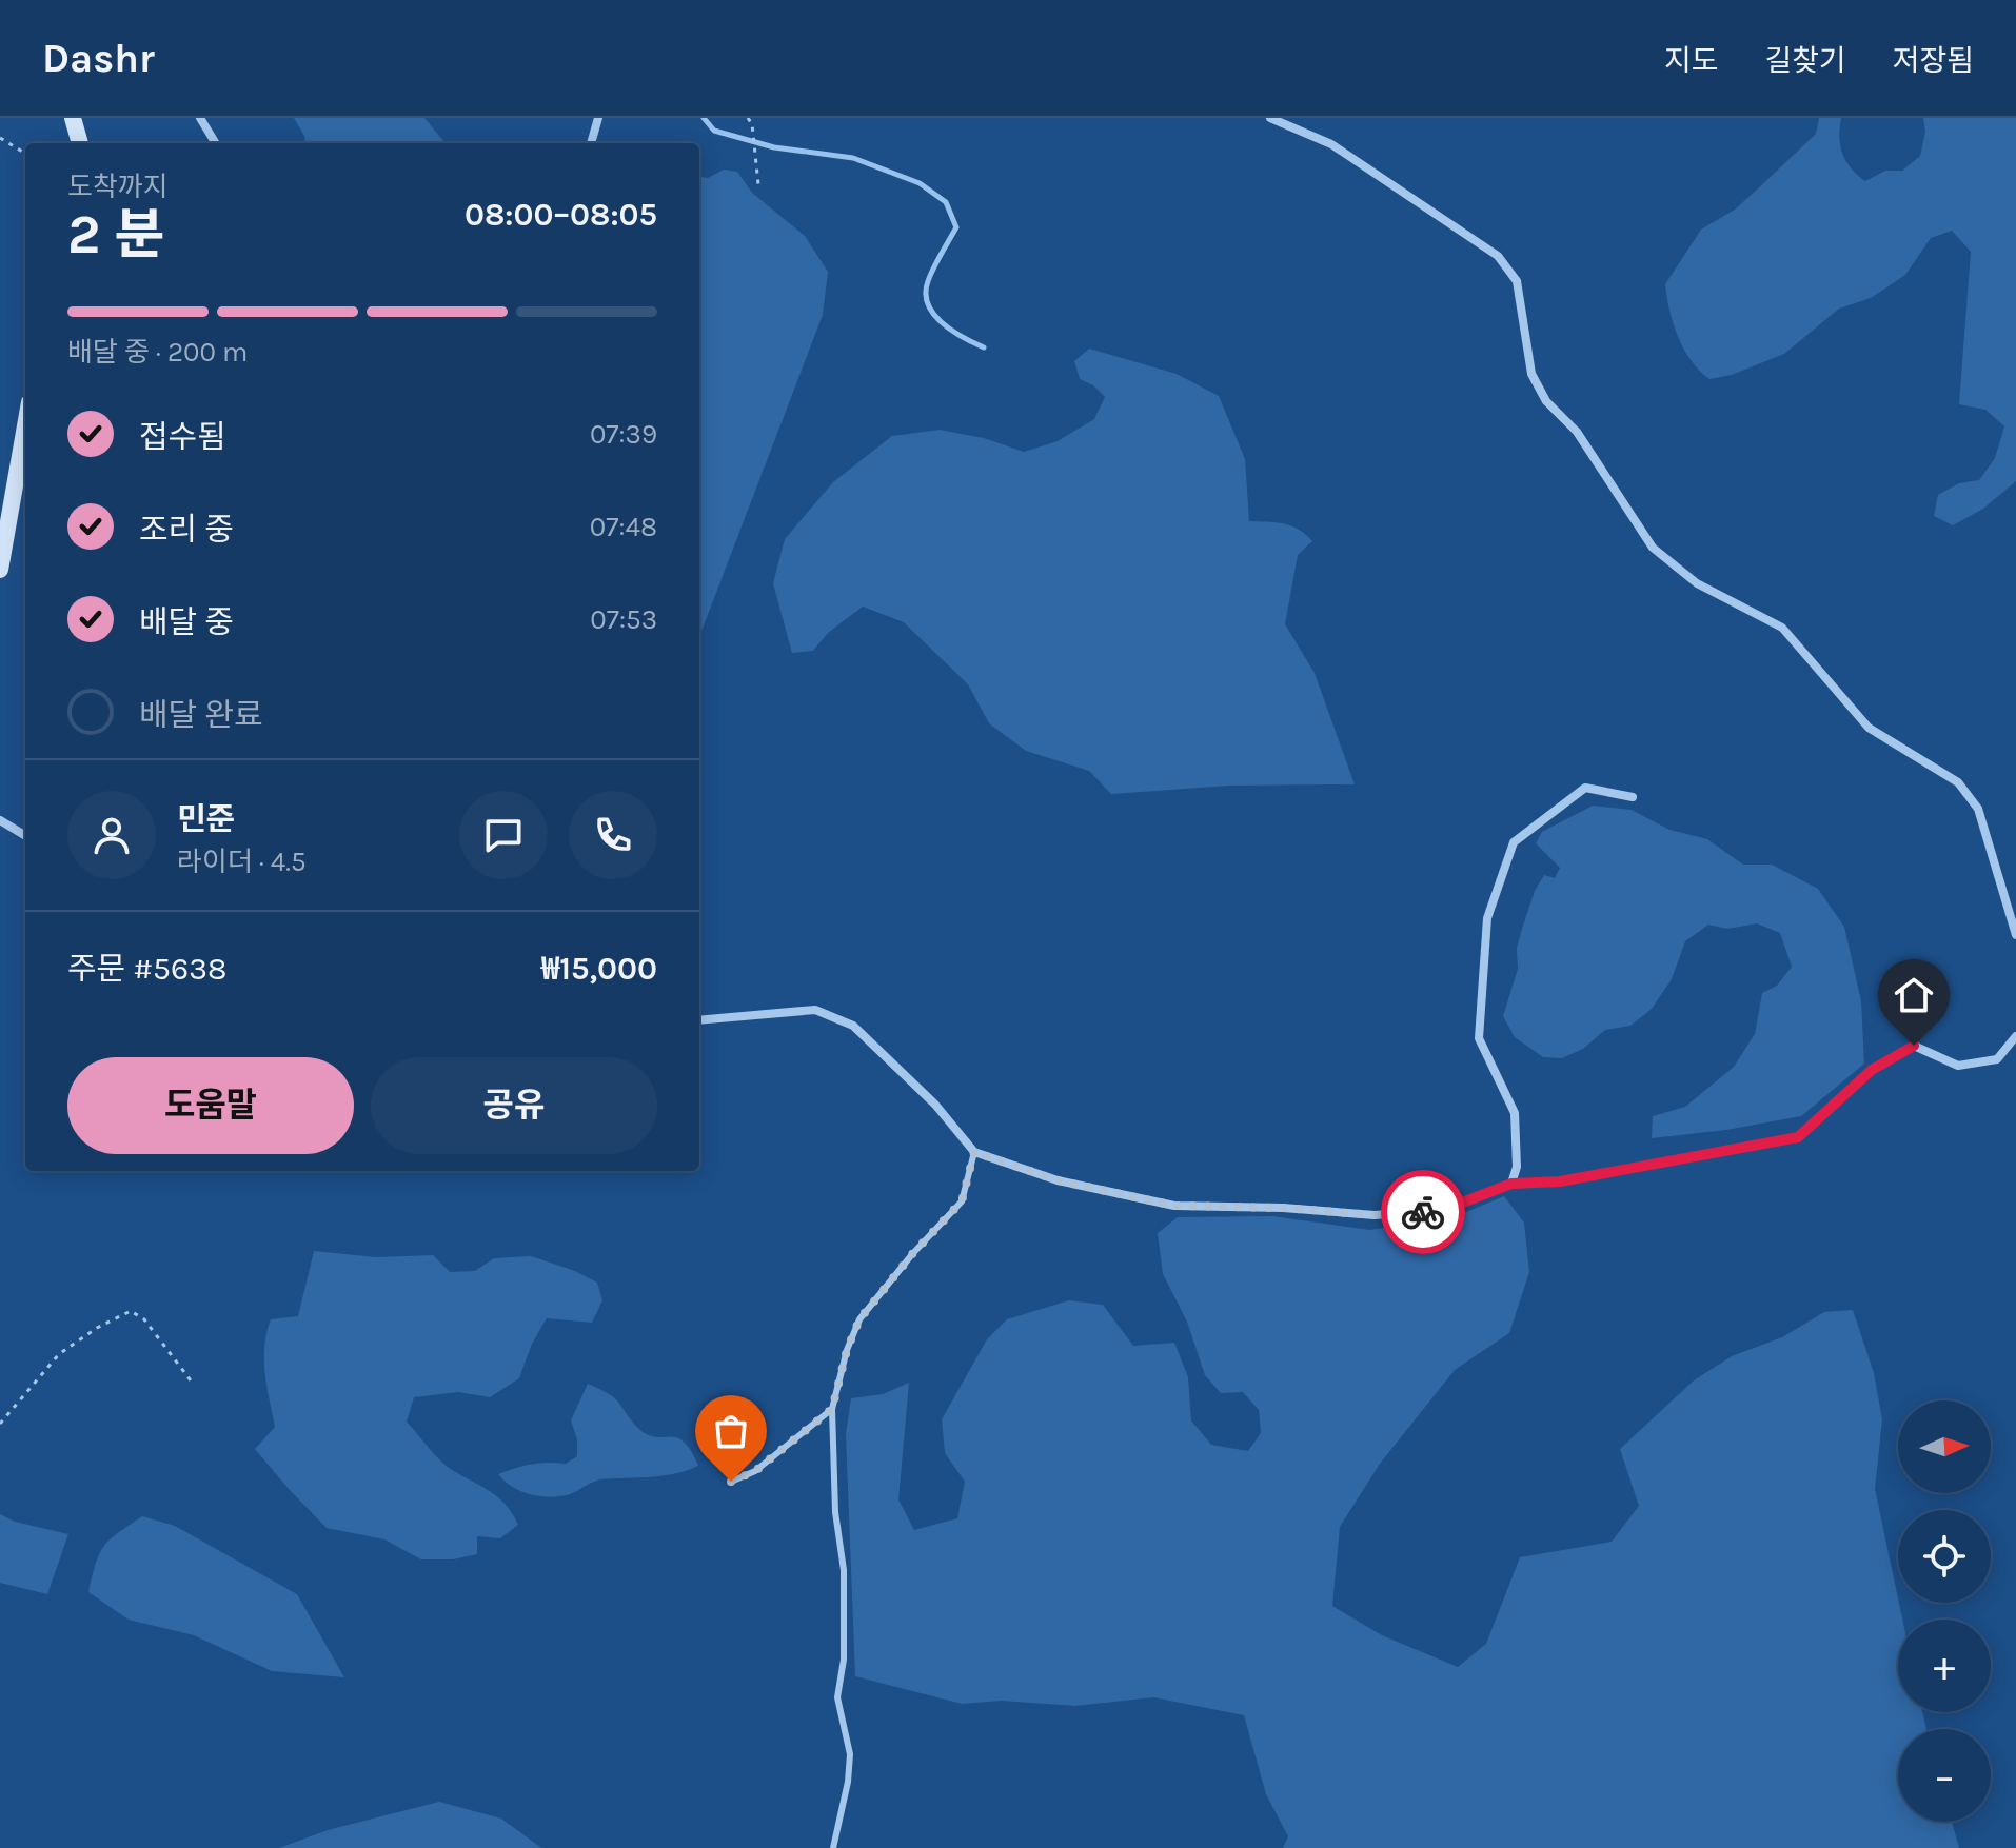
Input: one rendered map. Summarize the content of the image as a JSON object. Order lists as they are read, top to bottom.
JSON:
{
  "north": "right",
  "page": {
    "header": "Dashr",
    "nav": ["지도", "길찾기", "저장됨"],
    "heading": ["2 분", "도착까지", "08:00–08:05"],
    "panel": [
      "민준",
      "라이더 · 4.5",
      "주문 #5638",
      "₩15,000"
    ],
    "bar": "배달 중 · 200 m",
    "list": [
      ["접수됨", "07:39"],
      ["조리 중", "07:48"],
      ["배달 중", "07:53"],
      "배달 완료"
    ],
    "buttons": ["도움말", "공유"],
    "map_buttons": ["+", "−"]
  }
}
